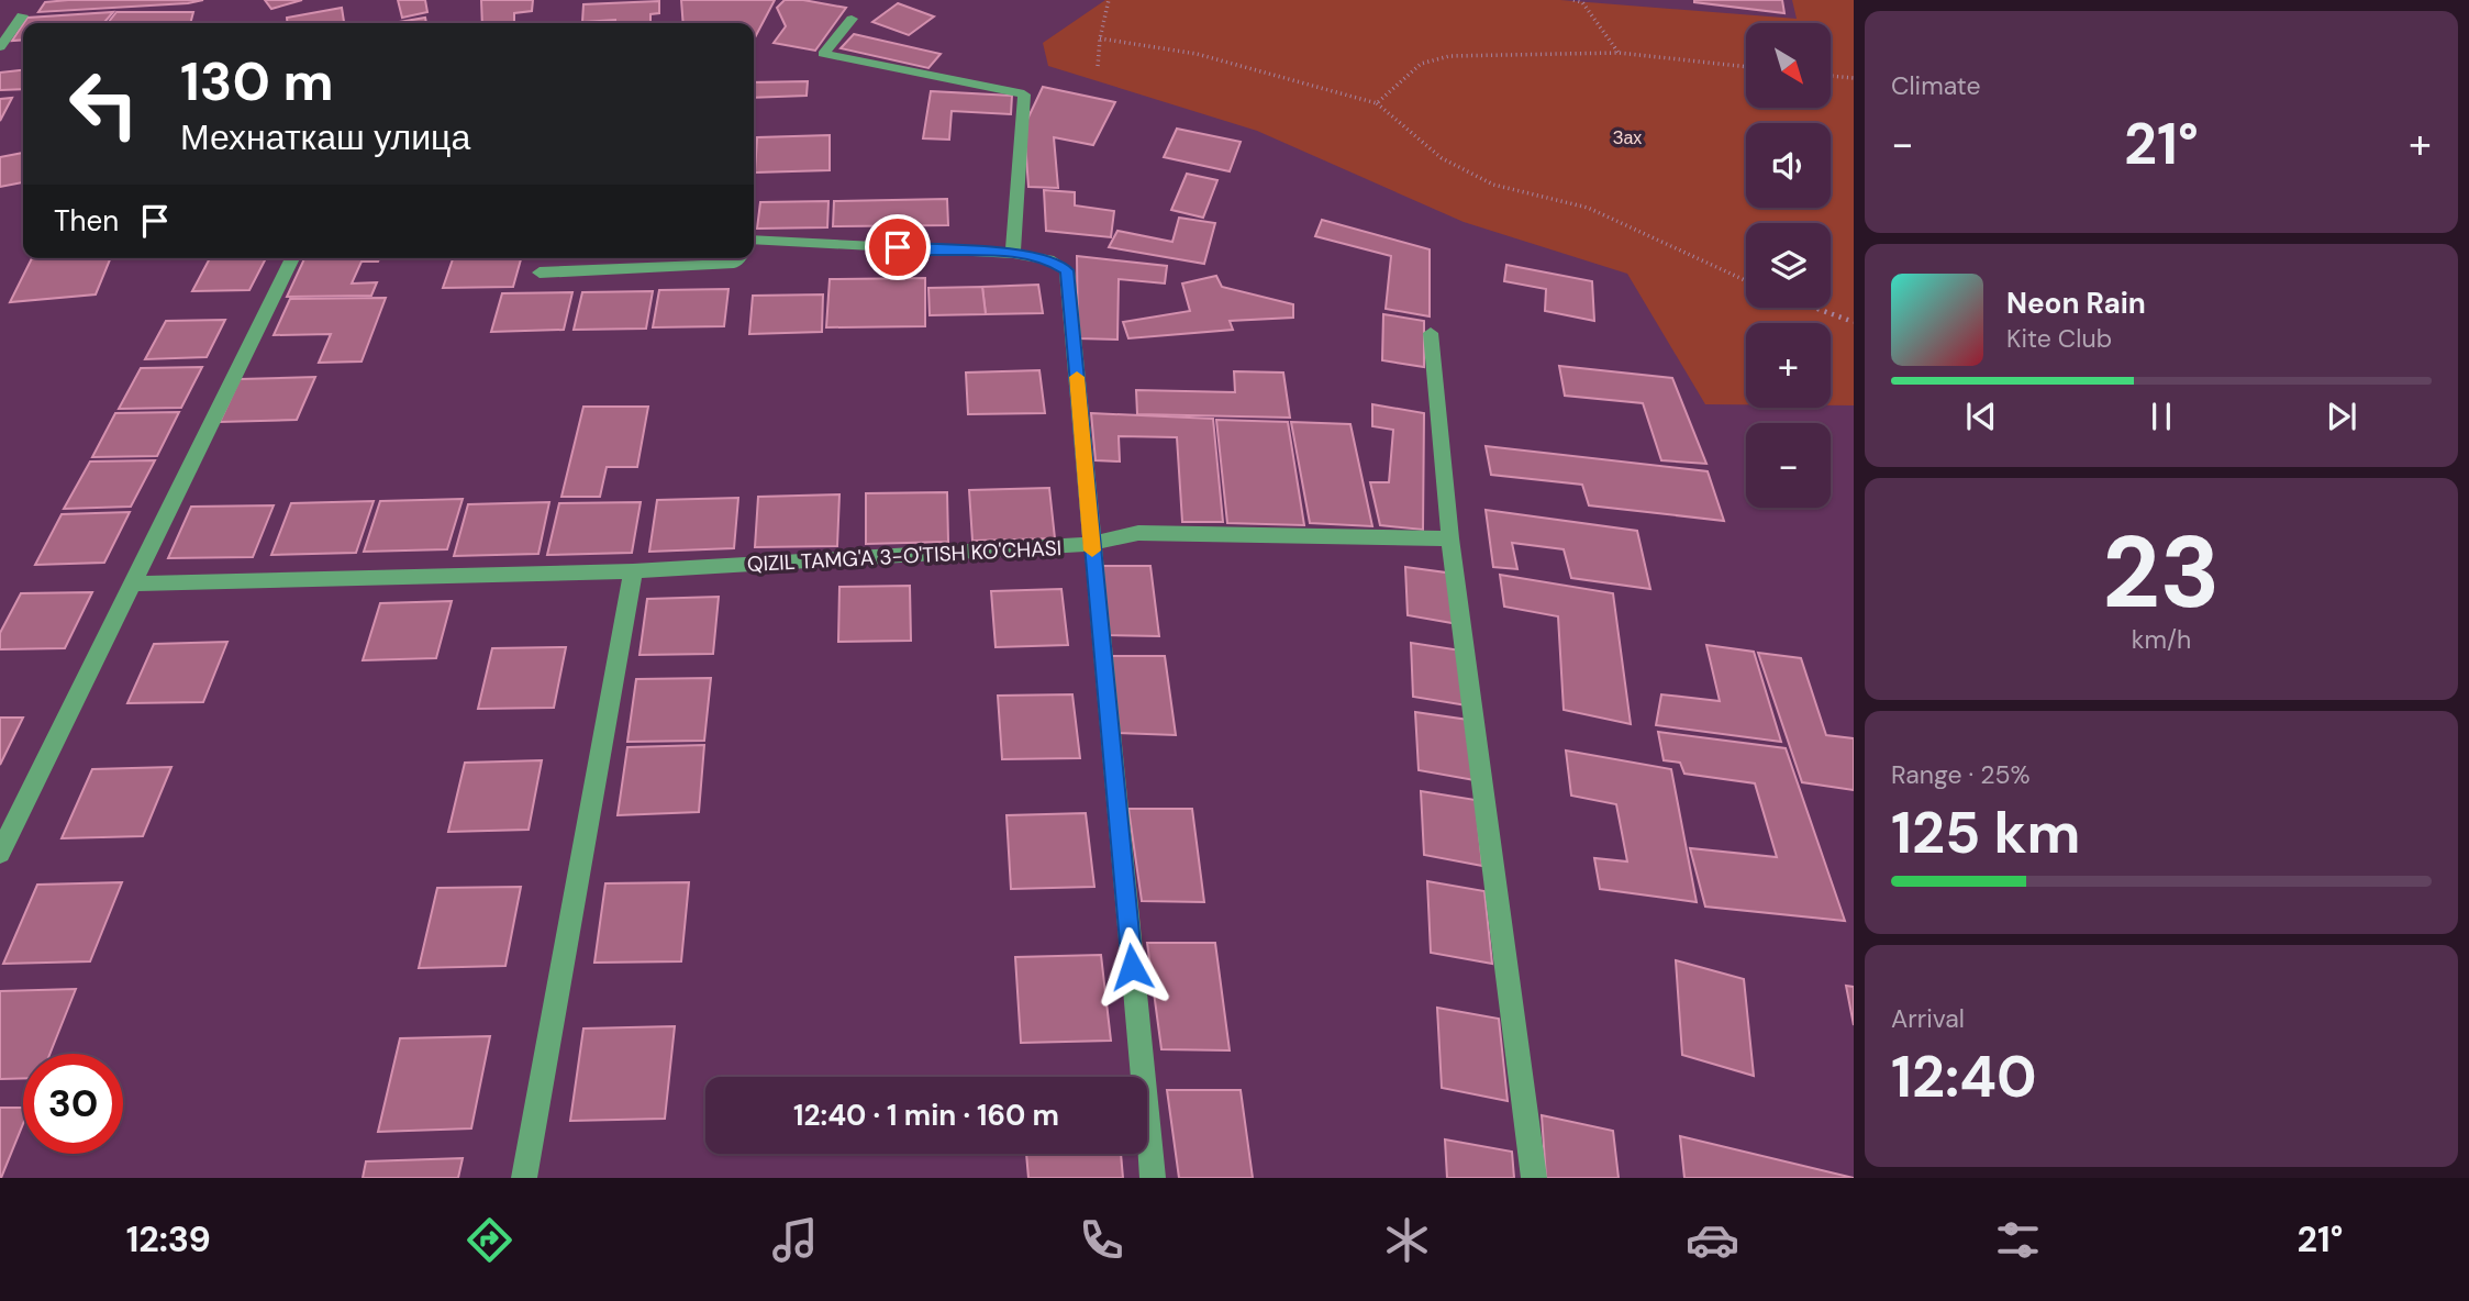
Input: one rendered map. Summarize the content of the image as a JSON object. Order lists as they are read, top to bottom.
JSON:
{
  "streets": {
    "street": ["QIZIL TAMG'A 3-O'TISH KO'CHASI"]
  },
  "parks": ["Зах"],
  "north": "bottom right",
  "page": {
    "tile": [
      "Climate",
      ["23", "km/h"],
      ["Range · 25%", "125 km"],
      ["Arrival", "12:40"]
    ],
    "map_buttons": ["+", "−"],
    "turn": ["130 m", "Мехнаткаш улица"],
    "heat": ["−", "21°", "+"],
    "then": "Then",
    "song": ["Neon Rain", "Kite Club"],
    "limit": "30",
    "trip": "12:40 · 1 min · 160 m",
    "tabs": ["12:39", "21°"]
  }
}
